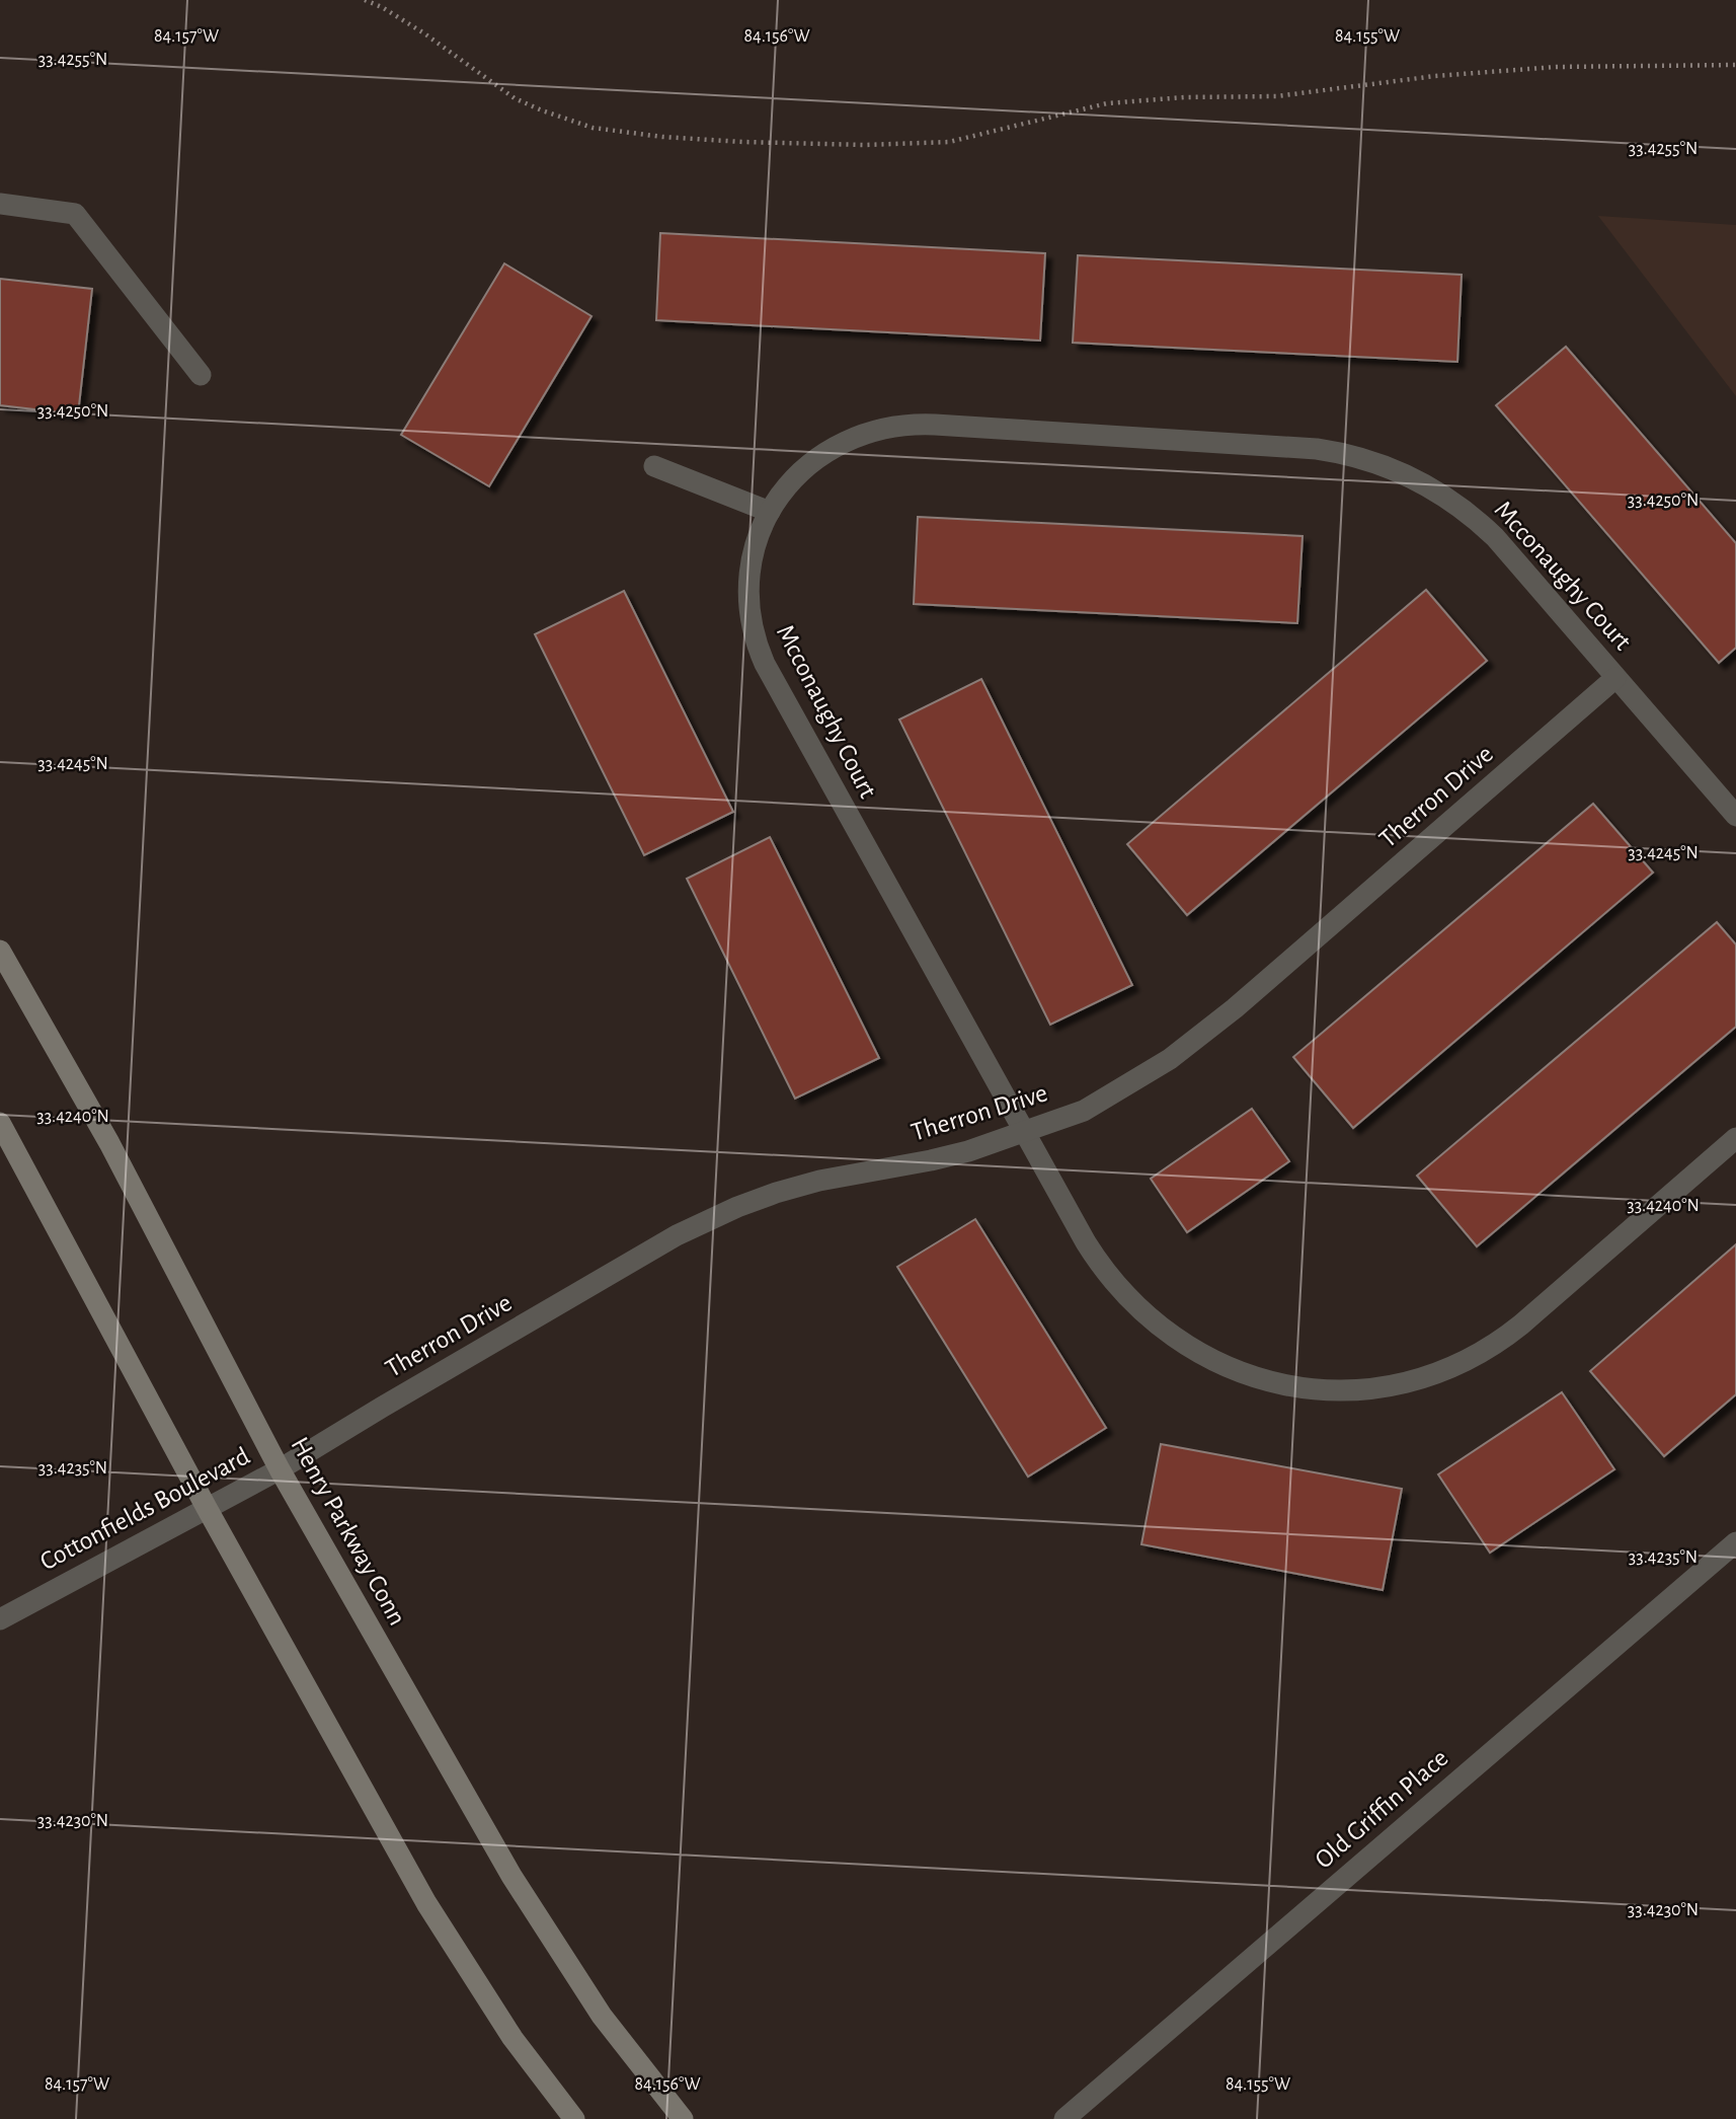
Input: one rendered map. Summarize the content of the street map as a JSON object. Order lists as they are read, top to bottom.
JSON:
{
  "streets": {
    "street": [
      "Mcconaughy Court",
      "Therron Drive",
      "Cottonfields Boulevard",
      "Henry Parkway Conn",
      "Old Griffin Place"
    ]
  },
  "crossings": [
    ["Mcconaughy Court", "Therron Drive"],
    ["Therron Drive", "Cottonfields Boulevard"],
    ["Therron Drive", "Henry Parkway Conn"],
    ["Cottonfields Boulevard", "Henry Parkway Conn"]
  ],
  "coordinates": [
    "84.157°W",
    "84.156°W",
    "84.155°W",
    "33.4255°N",
    "33.4250°N",
    "33.4245°N",
    "33.4240°N",
    "33.4235°N",
    "33.4230°N"
  ]
}
